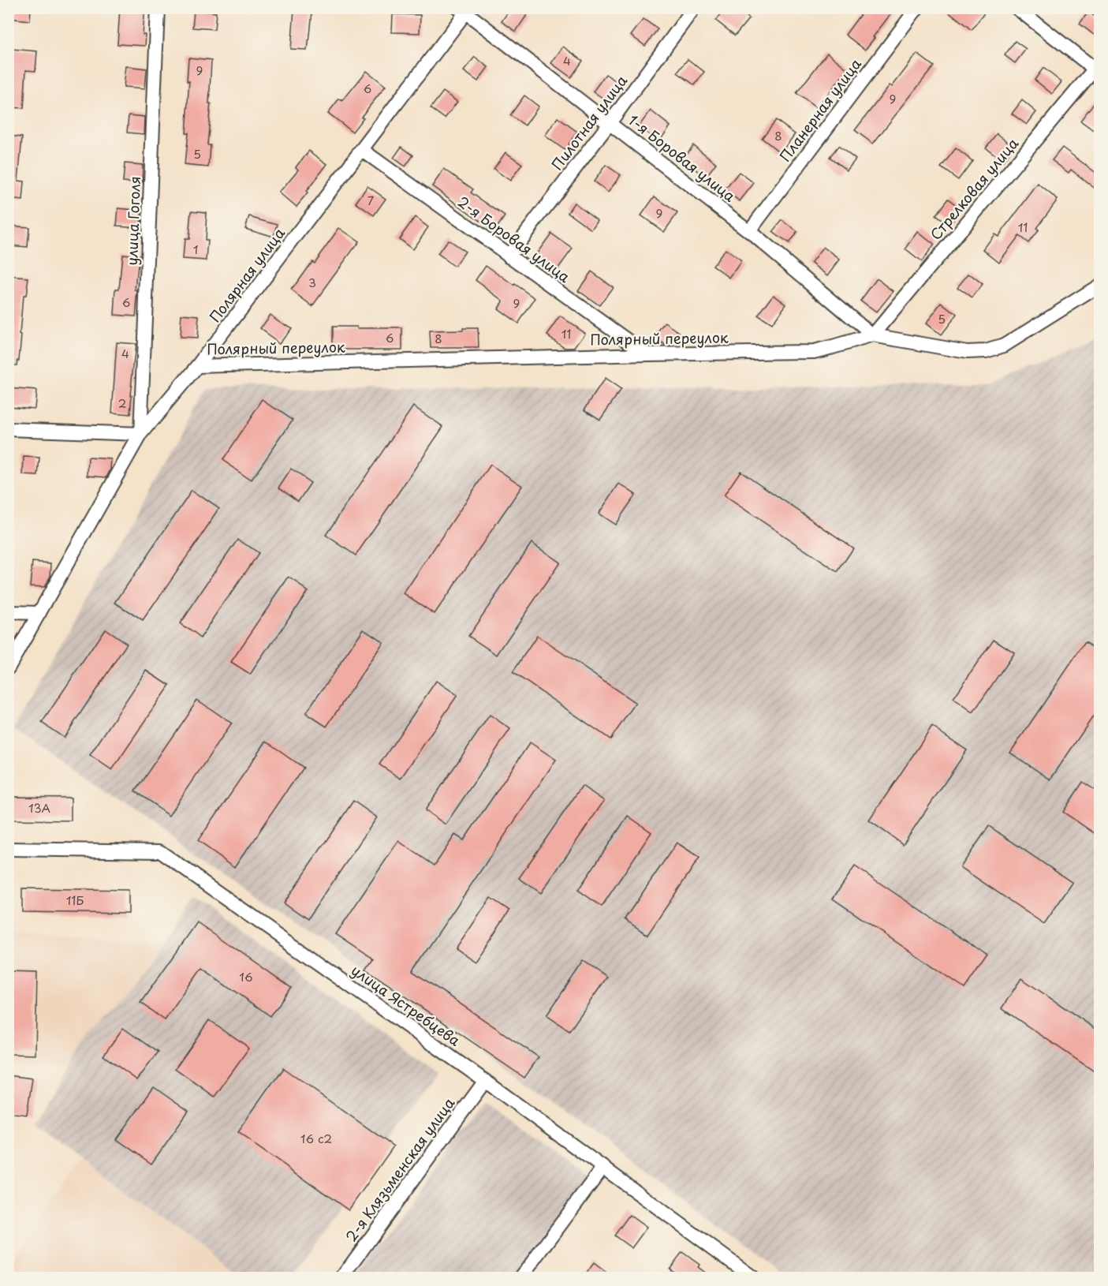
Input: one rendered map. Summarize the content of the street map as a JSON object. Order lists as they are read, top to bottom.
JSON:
{
  "streets": {
    "street": [
      "Планерная улица",
      "Пилотная улица",
      "1-я Боровая улица",
      "Стрелковая улица",
      "улица Гоголя",
      "2-я Боровая улица",
      "Полярная улица",
      "Полярный переулок",
      "улица Ястребцева",
      "2-я Клязьменская улица"
    ]
  },
  "crossings": [
    ["Планерная улица", "1-я Боровая улица"],
    ["Пилотная улица", "1-я Боровая улица"],
    ["Пилотная улица", "2-я Боровая улица"],
    ["1-я Боровая улица", "Стрелковая улица"],
    ["1-я Боровая улица", "Полярная улица"],
    ["1-я Боровая улица", "Полярный переулок"],
    ["Стрелковая улица", "Полярный переулок"],
    ["улица Гоголя", "Полярная улица"],
    ["2-я Боровая улица", "Полярная улица"],
    ["2-я Боровая улица", "Полярный переулок"],
    ["Полярная улица", "Полярный переулок"],
    ["улица Ястребцева", "2-я Клязьменская улица"]
  ],
  "house_numbers": [
    "4",
    "9",
    "6",
    "9",
    "8",
    "5",
    "7",
    "9",
    "11",
    "1",
    "3",
    "6",
    "9",
    "5",
    "11",
    "6",
    "8",
    "4",
    "2",
    "13А",
    "11Б",
    "16",
    "16 с2"
  ]
}
